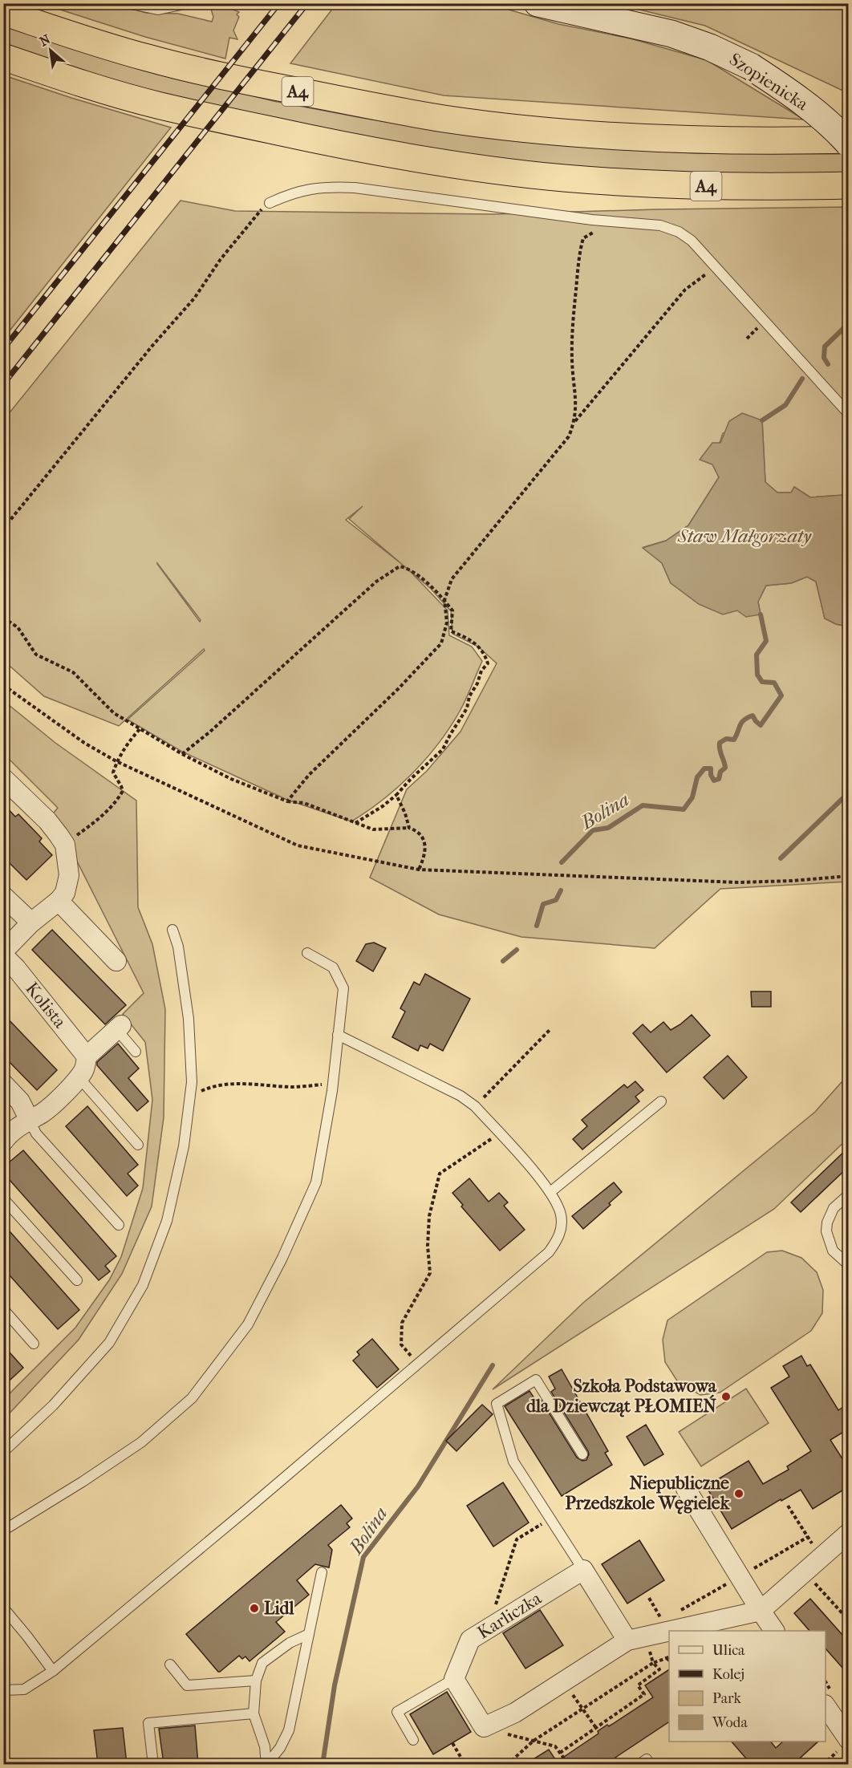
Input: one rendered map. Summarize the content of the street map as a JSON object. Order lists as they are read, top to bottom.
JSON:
{
  "streets": {
    "highway": ["A4"],
    "street": ["Szopienicka", "Kolista", "Karliczka"]
  },
  "water": ["Staw Małgorzaty", "Bolina"],
  "places": ["Szkoła Podstawowa dla Dziewcząt PŁOMIEŃ", "Niepubliczne Przedszkole Węgielek", "Lidl"],
  "legend": [
    "Ulica",
    "Kolej",
    "Park",
    "Woda"
  ],
  "north": "top left"
}
